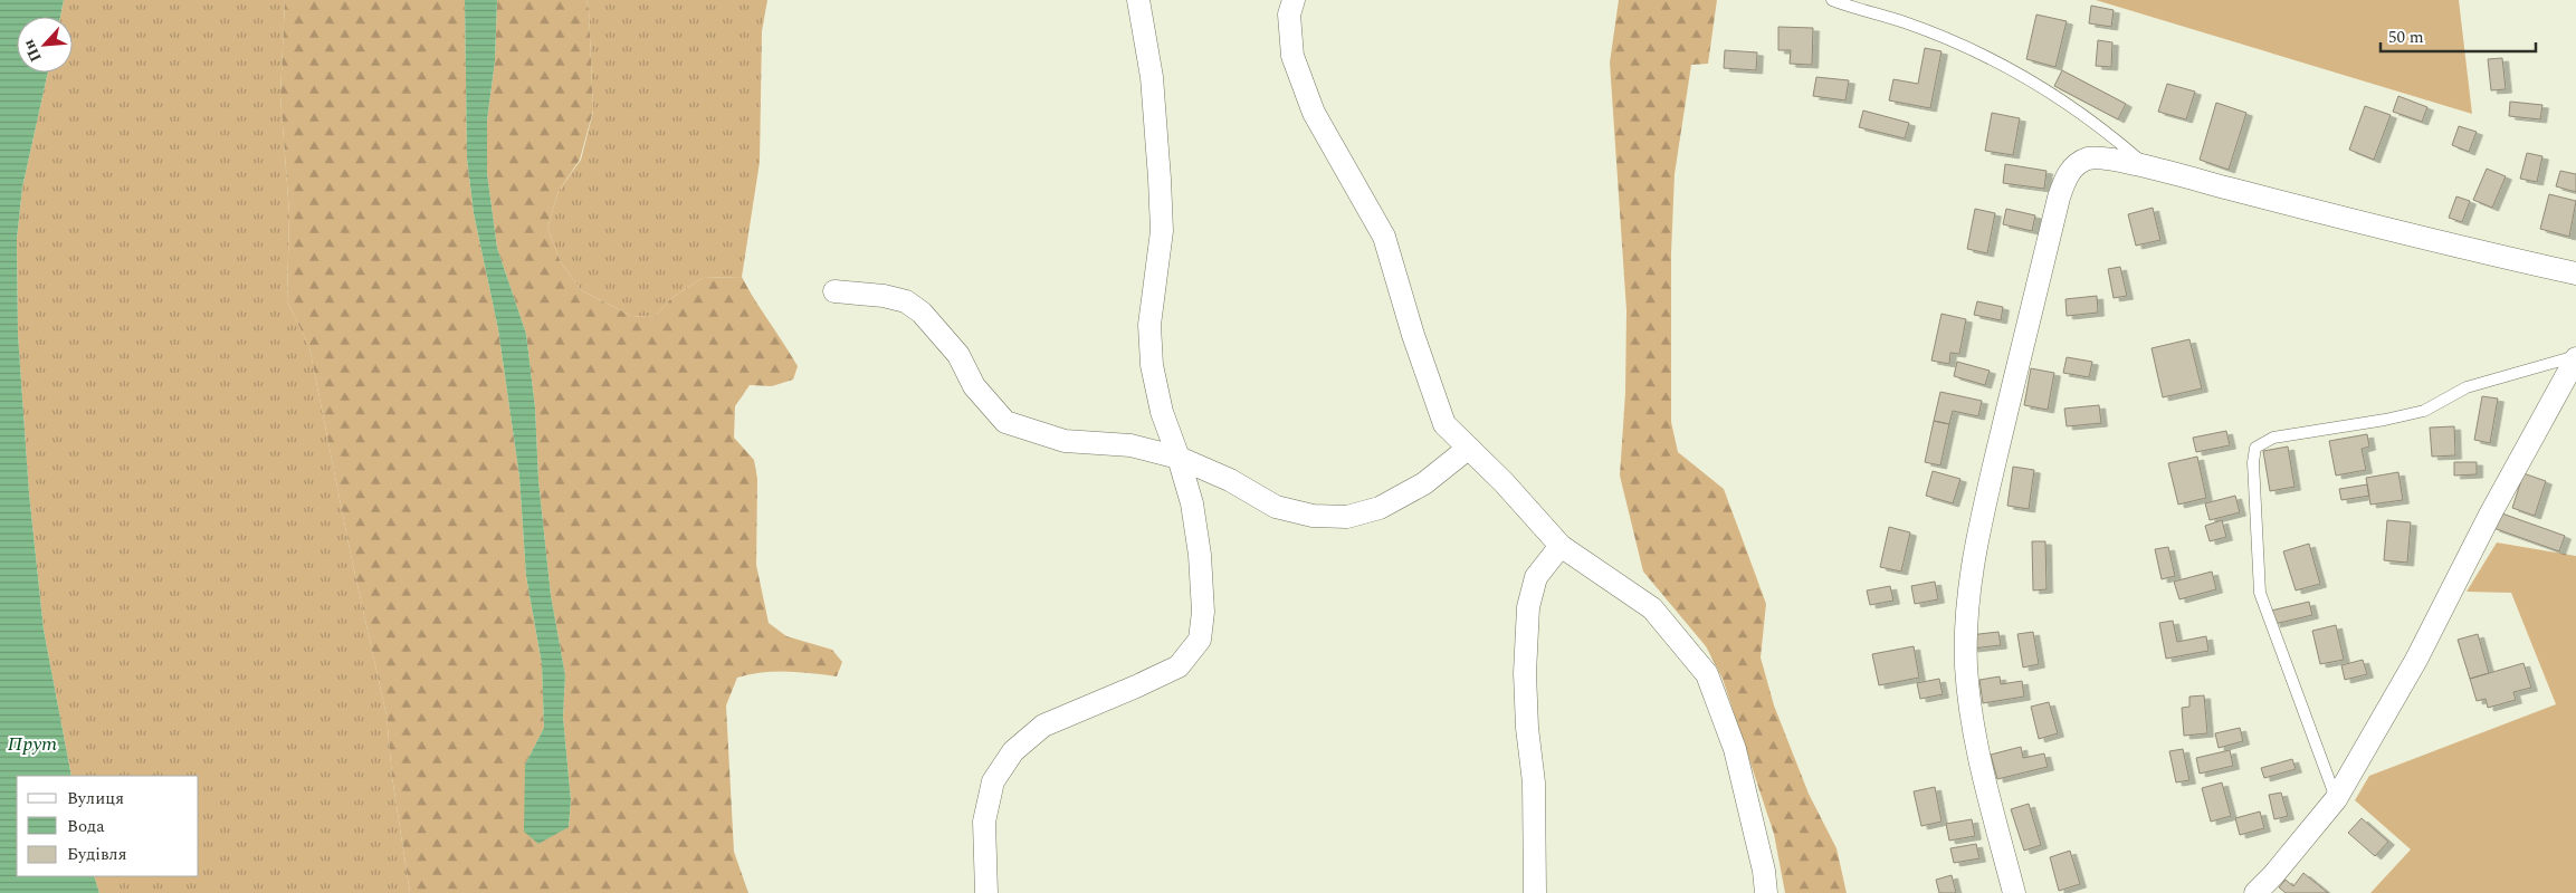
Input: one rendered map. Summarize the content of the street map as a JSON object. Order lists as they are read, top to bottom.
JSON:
{
  "water": ["Прут"],
  "legend": ["Вулиця", "Вода", "Будівля"],
  "scale_bar": "50 m",
  "north": "bottom left"
}
